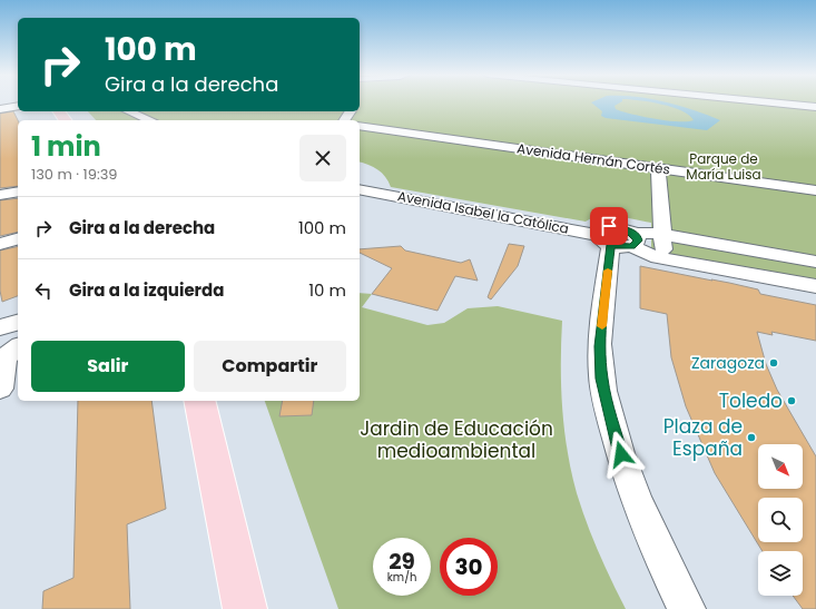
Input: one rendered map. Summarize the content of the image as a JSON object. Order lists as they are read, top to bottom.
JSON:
{
  "streets": {
    "street": ["Avenida Hernán Cortés", "Avenida Isabel la Católica"]
  },
  "parks": ["Parque de María Luisa", "Jardin de Educación medioambiental"],
  "places": ["Zaragoza", "Toledo", "Plaza de España"],
  "north": "bottom right",
  "page": {
    "turn": ["100 m", "Gira a la derecha"],
    "heading": ["1 min", "130 m · 19:39"],
    "list": [
      {
        "name": "Gira a la derecha",
        "value": "100 m"
      },
      {
        "name": "Gira a la izquierda",
        "value": "10 m"
      }
    ],
    "buttons": ["Salir", "Compartir"],
    "speed": "29 km/h",
    "limit": "30"
  }
}
